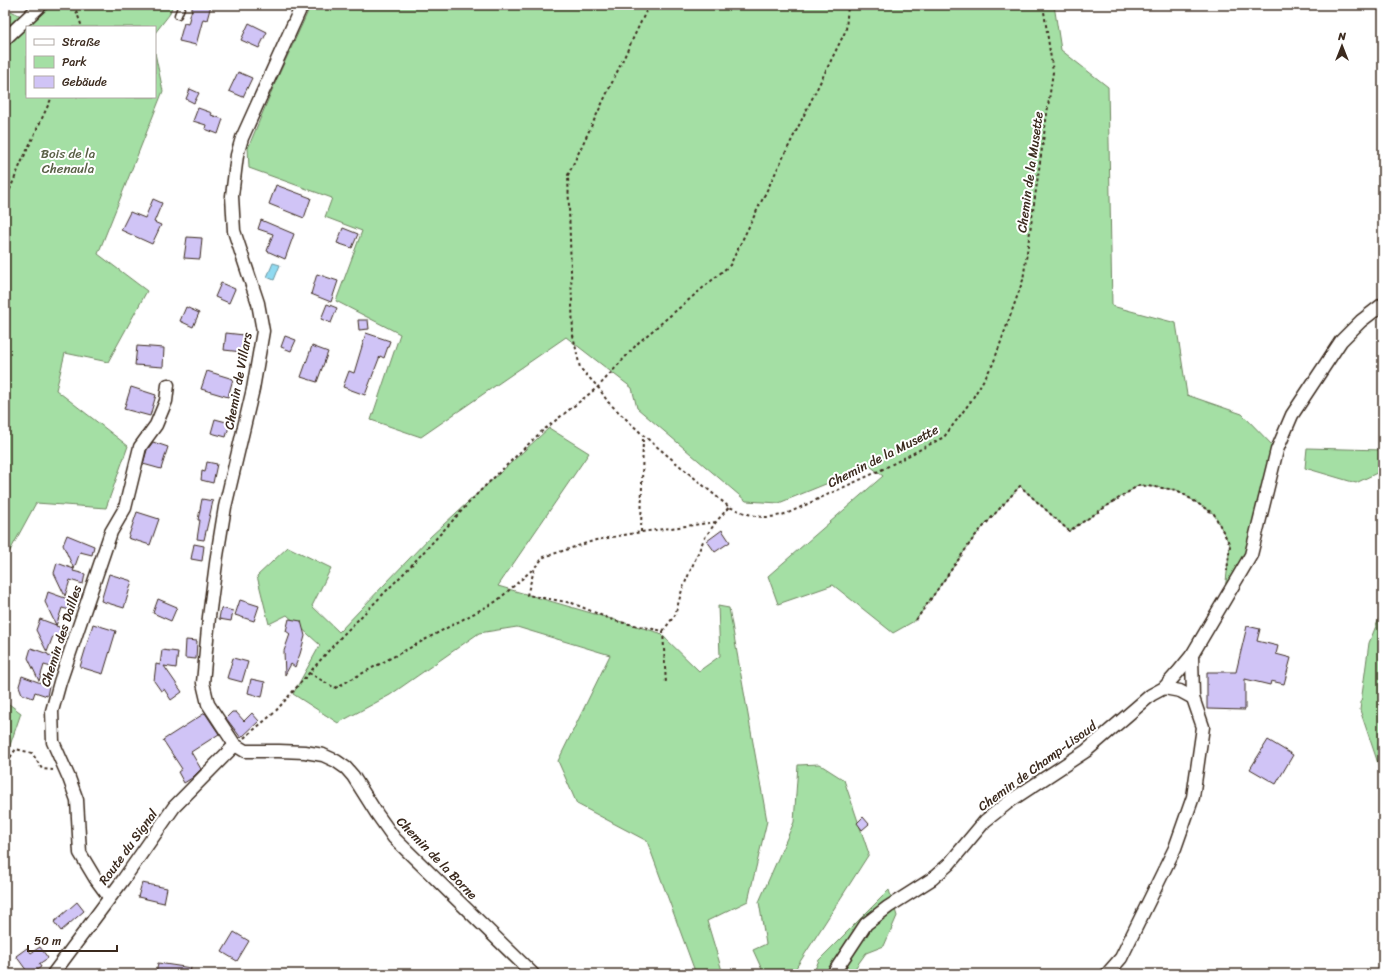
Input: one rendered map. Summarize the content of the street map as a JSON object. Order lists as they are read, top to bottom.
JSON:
{
  "streets": {
    "street": [
      "Chemin de Villars",
      "Chemin des Dailles",
      "Chemin de Champ-Lisoud",
      "Route du Signal",
      "Chemin de la Borne"
    ],
    "path": ["Chemin de la Musette"]
  },
  "crossings": [
    ["Chemin de Villars", "Route du Signal"],
    ["Chemin de Villars", "Chemin de la Borne"],
    ["Chemin des Dailles", "Route du Signal"],
    ["Route du Signal", "Chemin de la Borne"]
  ],
  "parks": ["Bois de la Chenaula"],
  "legend": ["Straße", "Park", "Gebäude"],
  "scale_bar": "50 m",
  "north": "top"
}
